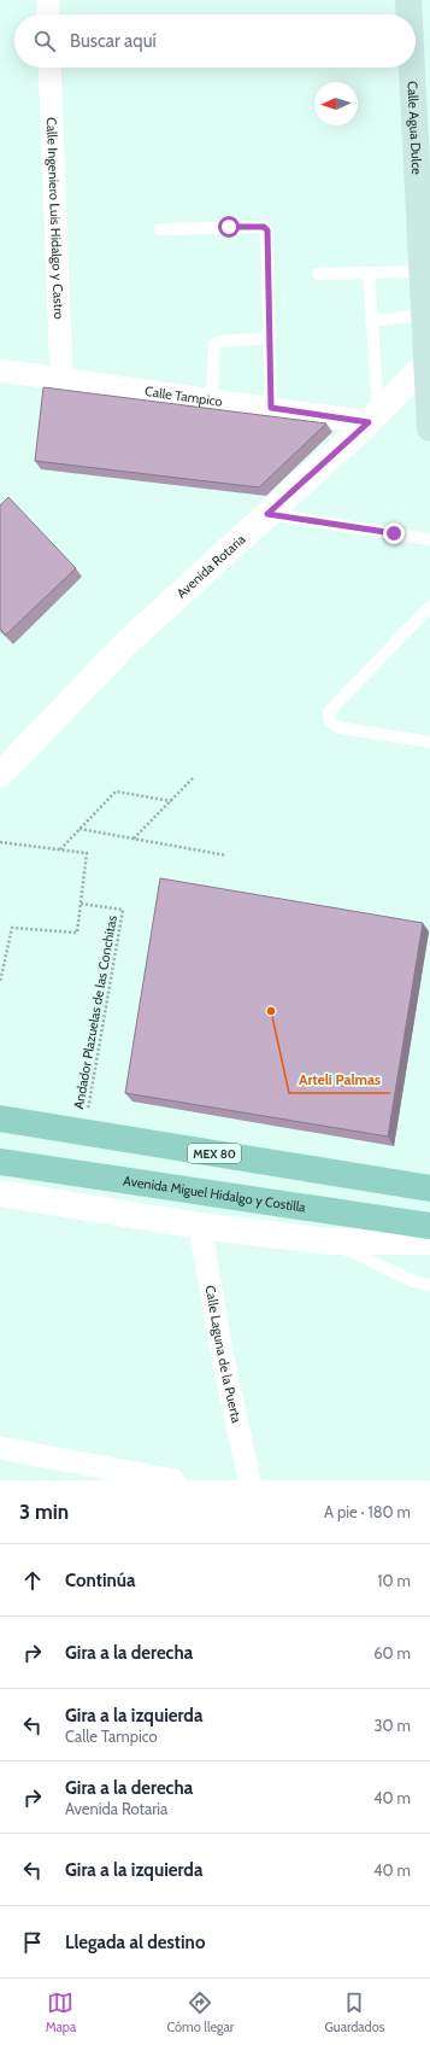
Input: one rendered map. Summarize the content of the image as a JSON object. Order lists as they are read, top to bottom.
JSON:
{
  "streets": {
    "main road": ["Calle Agua Dulce", "MEX 80", "Avenida Miguel Hidalgo y Costilla"],
    "street": [
      "Calle Ingeniero Luis Hidalgo y Castro",
      "Calle Tampico",
      "Avenida Rotaria",
      "Calle Laguna de la Puerta"
    ],
    "path": ["Andador Plazuelas de las Conchitas"]
  },
  "crossings": [
    ["Calle Agua Dulce", "Avenida Rotaria"],
    ["Calle Ingeniero Luis Hidalgo y Castro", "Calle Tampico"],
    ["Calle Tampico", "Avenida Rotaria"],
    ["Andador Plazuelas de las Conchitas", "MEX 80"]
  ],
  "places": ["Arteli Palmas"],
  "north": "left",
  "page": {
    "search": "Buscar aquí",
    "heading": ["3 min", "A pie · 180 m"],
    "list": [
      ["Continúa", "10 m"],
      ["Gira a la derecha", "60 m"],
      ["Gira a la izquierda", "Calle Tampico", "30 m"],
      ["Gira a la derecha", "Avenida Rotaria", "40 m"],
      ["Gira a la izquierda", "40 m"],
      "Llegada al destino"
    ],
    "nav": ["Mapa", "Cómo llegar", "Guardados"]
  }
}
